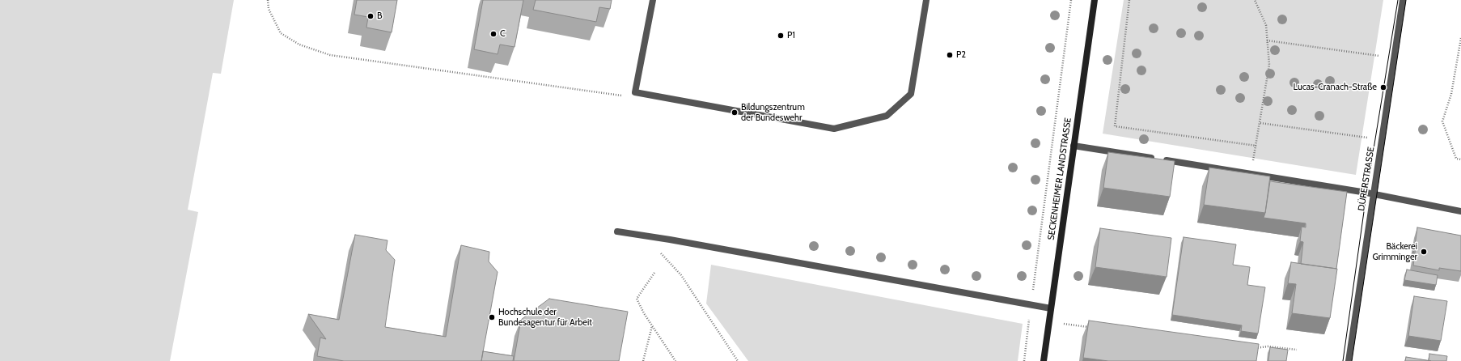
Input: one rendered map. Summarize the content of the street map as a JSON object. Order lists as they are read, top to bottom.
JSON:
{
  "streets": {
    "main road": ["SECKENHEIMER LANDSTRASSE"],
    "street": ["DÜRERSTRASSE"]
  },
  "places": [
    "B",
    "C",
    "P1",
    "P2",
    "Lucas-Cranach-Straße",
    "Bildungszentrum der Bundeswehr",
    "Bäckerei Grimminger",
    "Hochschule der Bundesagentur für Arbeit"
  ]
}
